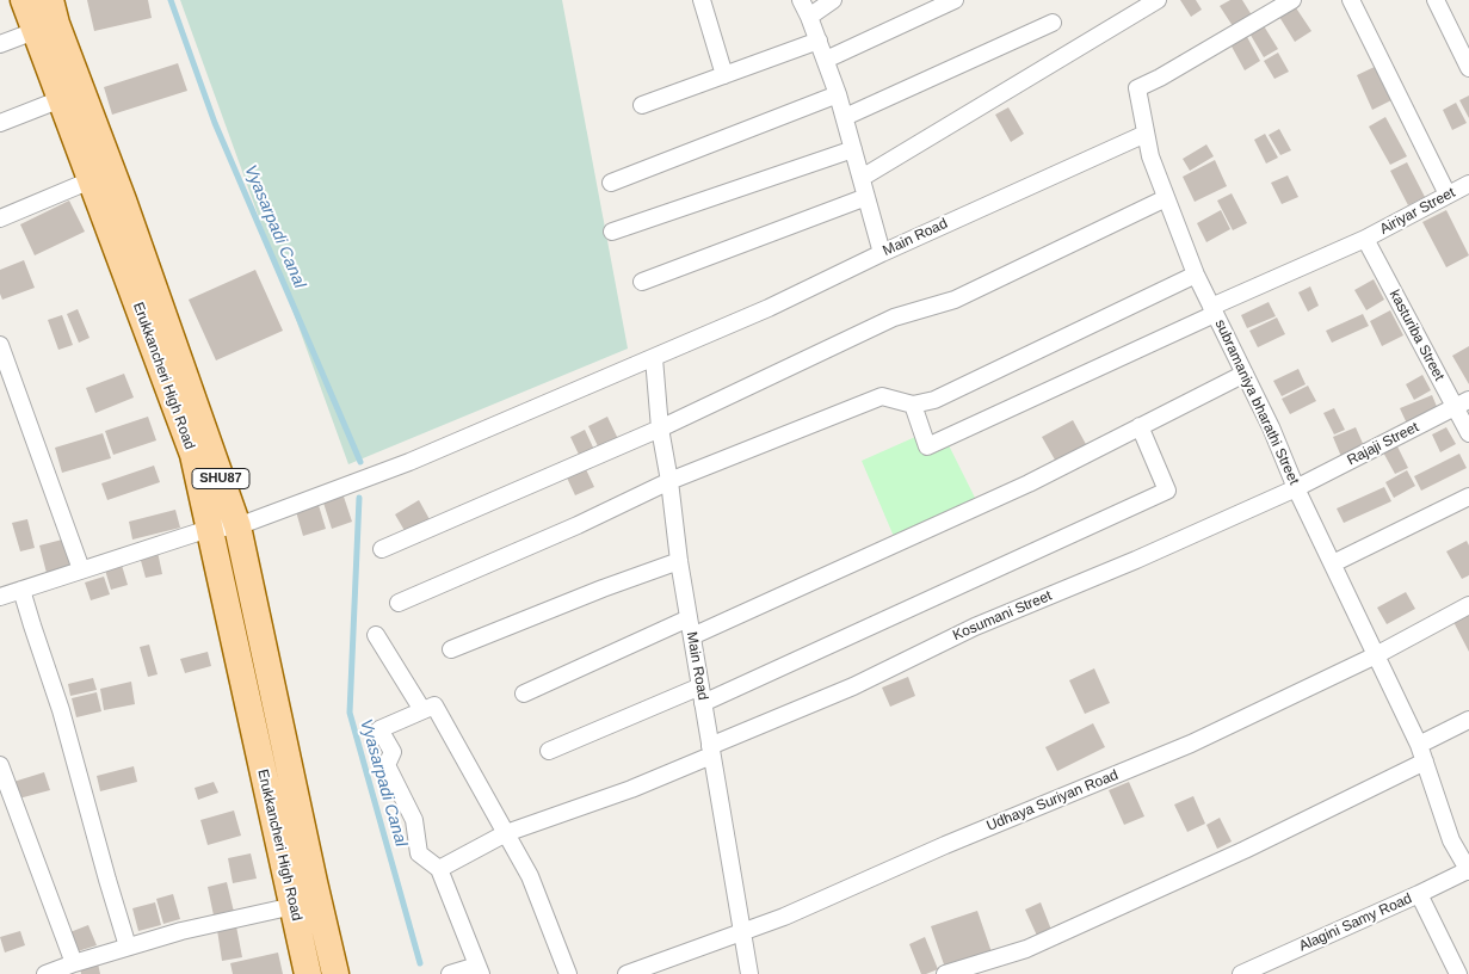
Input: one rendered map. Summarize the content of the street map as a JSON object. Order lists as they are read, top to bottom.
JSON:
{
  "streets": {
    "main road": ["Erukkancheri High Road", "SHU87"],
    "street": [
      "Airiyar Street",
      "Main Road",
      "kasturiba Street",
      "subramaniya bharathi Street",
      "Rajaji Street",
      "Kosumani Street",
      "Udhaya Suriyan Road",
      "Alagini Samy Road"
    ]
  },
  "crossings": [
    ["Airiyar Street", "kasturiba Street"],
    ["Airiyar Street", "subramaniya bharathi Street"],
    ["Main Road", "Erukkancheri High Road"],
    ["Main Road", "subramaniya bharathi Street"],
    ["Main Road", "SHU87"],
    ["Main Road", "Kosumani Street"],
    ["Main Road", "Udhaya Suriyan Road"],
    ["kasturiba Street", "Rajaji Street"],
    ["subramaniya bharathi Street", "Rajaji Street"],
    ["subramaniya bharathi Street", "Kosumani Street"],
    ["subramaniya bharathi Street", "Udhaya Suriyan Road"],
    ["subramaniya bharathi Street", "Alagini Samy Road"],
    ["Rajaji Street", "Kosumani Street"]
  ],
  "water": ["Vyasarpadi Canal"]
}
